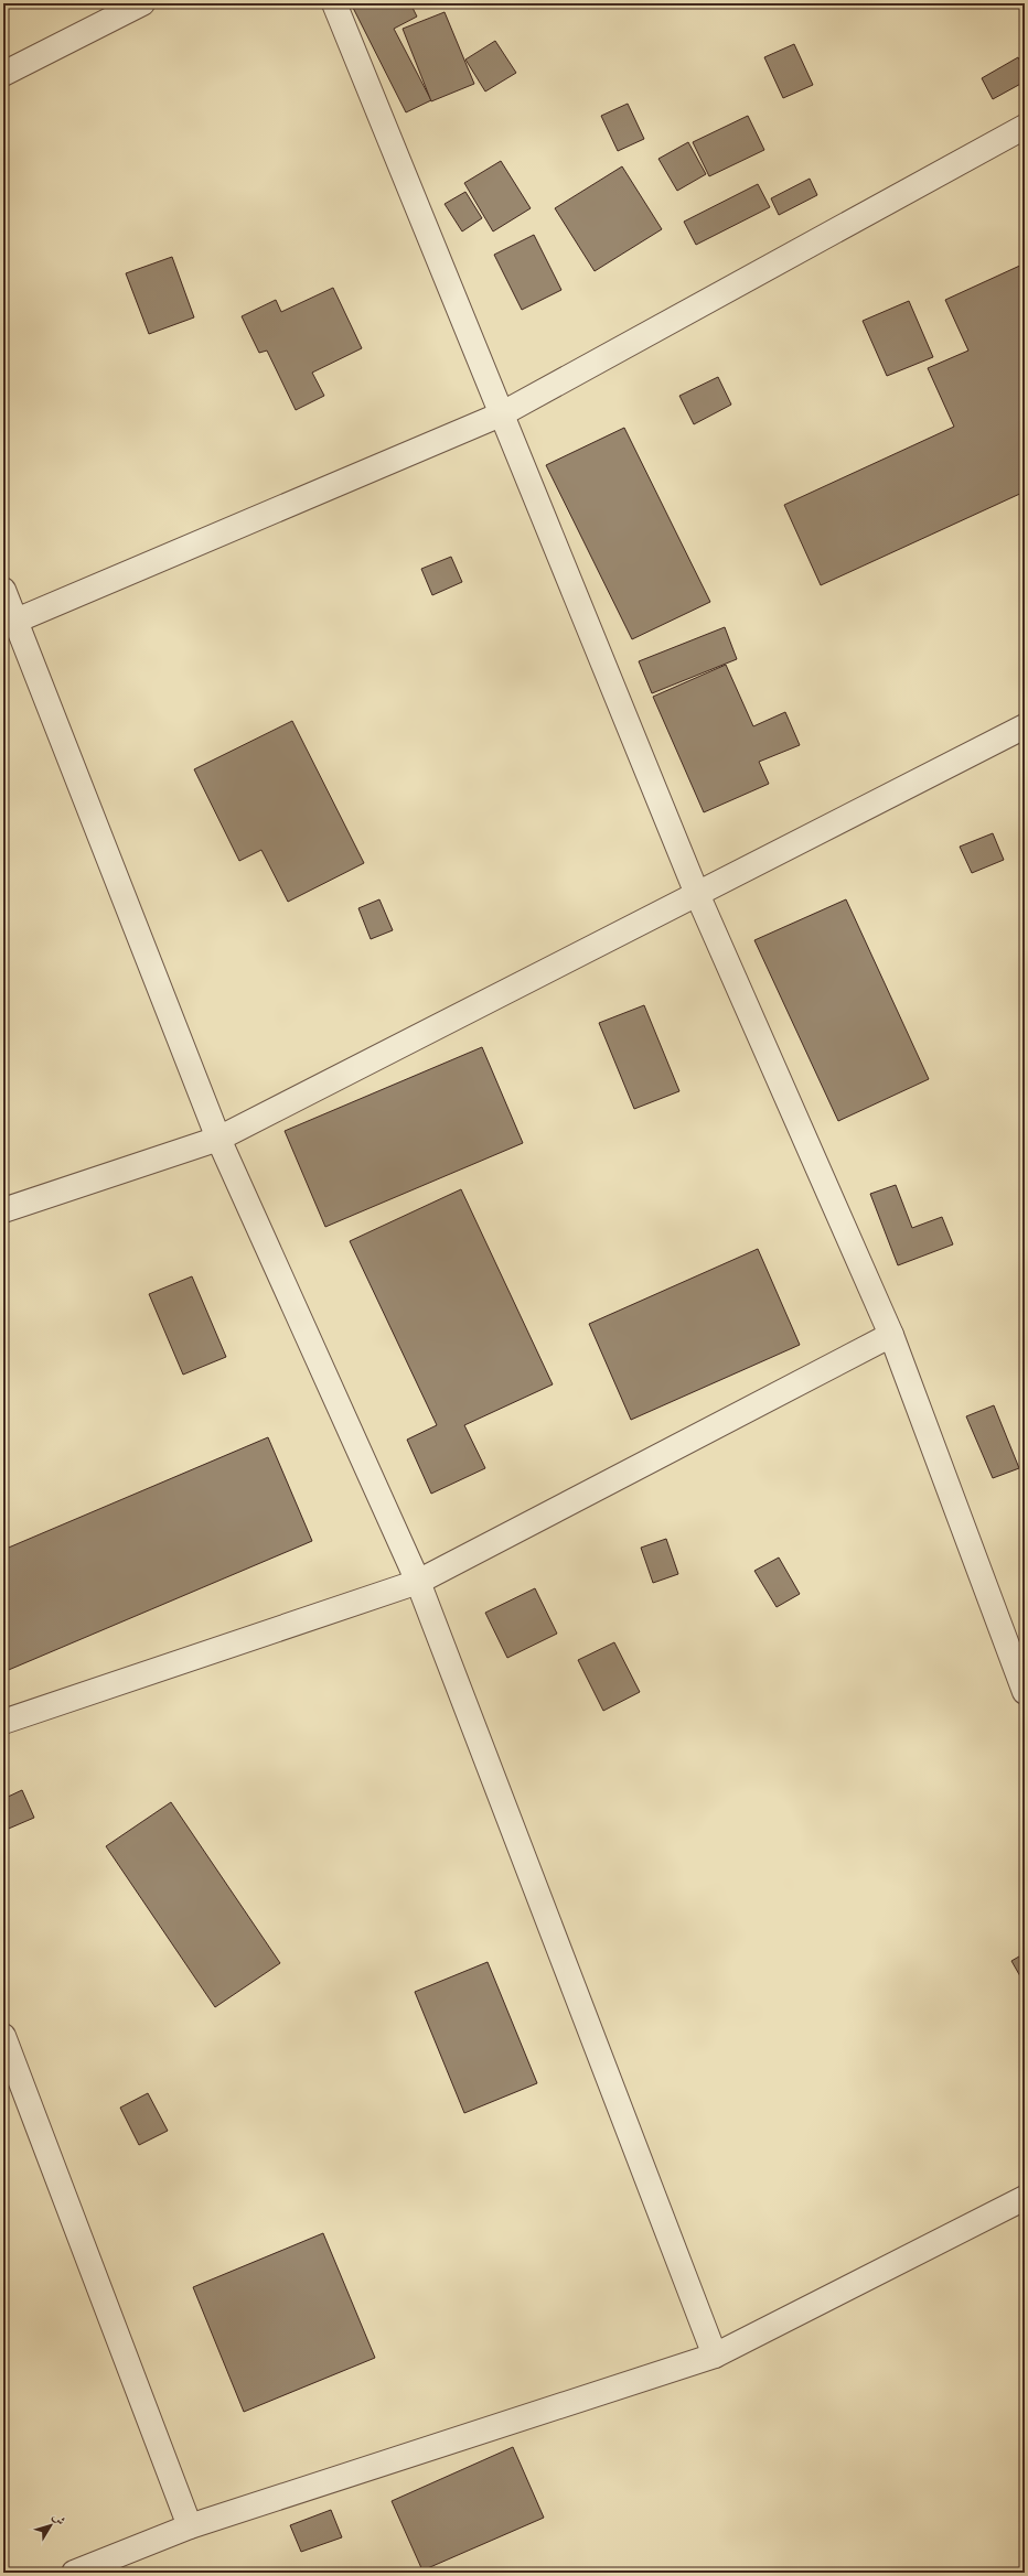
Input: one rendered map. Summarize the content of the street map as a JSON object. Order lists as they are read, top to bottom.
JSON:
{
  "north": "top right"
}
